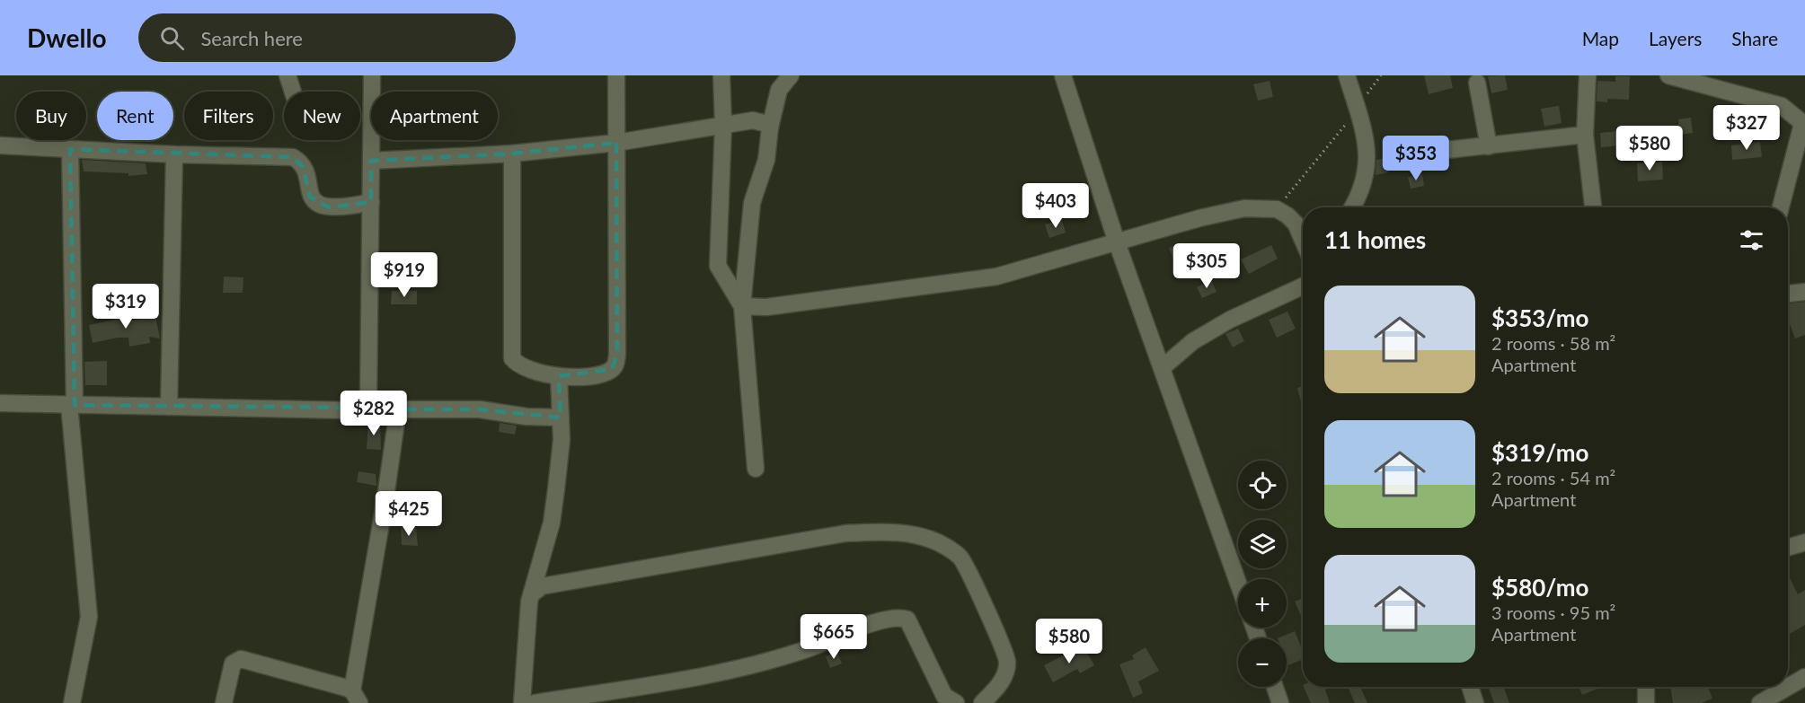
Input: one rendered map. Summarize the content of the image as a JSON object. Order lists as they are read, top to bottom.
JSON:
{
  "page": {
    "header": "Dwello",
    "search": "Search here",
    "nav": ["Map", "Layers", "Share"],
    "chip": [
      "Buy",
      "Rent",
      "Filters",
      "New",
      "Apartment"
    ],
    "price": [
      "$327",
      "$580",
      "$353",
      "$403",
      "$305",
      "$919",
      "$319",
      "$282",
      "$425",
      "$665",
      "$580"
    ],
    "heading": "11 homes",
    "list": [
      {
        "name": "$353/mo",
        "note": "2 rooms · 58 m² · Apartment"
      },
      {
        "name": "$319/mo",
        "note": "2 rooms · 54 m² · Apartment"
      },
      {
        "name": "$580/mo",
        "note": "3 rooms · 95 m² · Apartment"
      }
    ],
    "map_buttons": ["+", "−"]
  }
}
